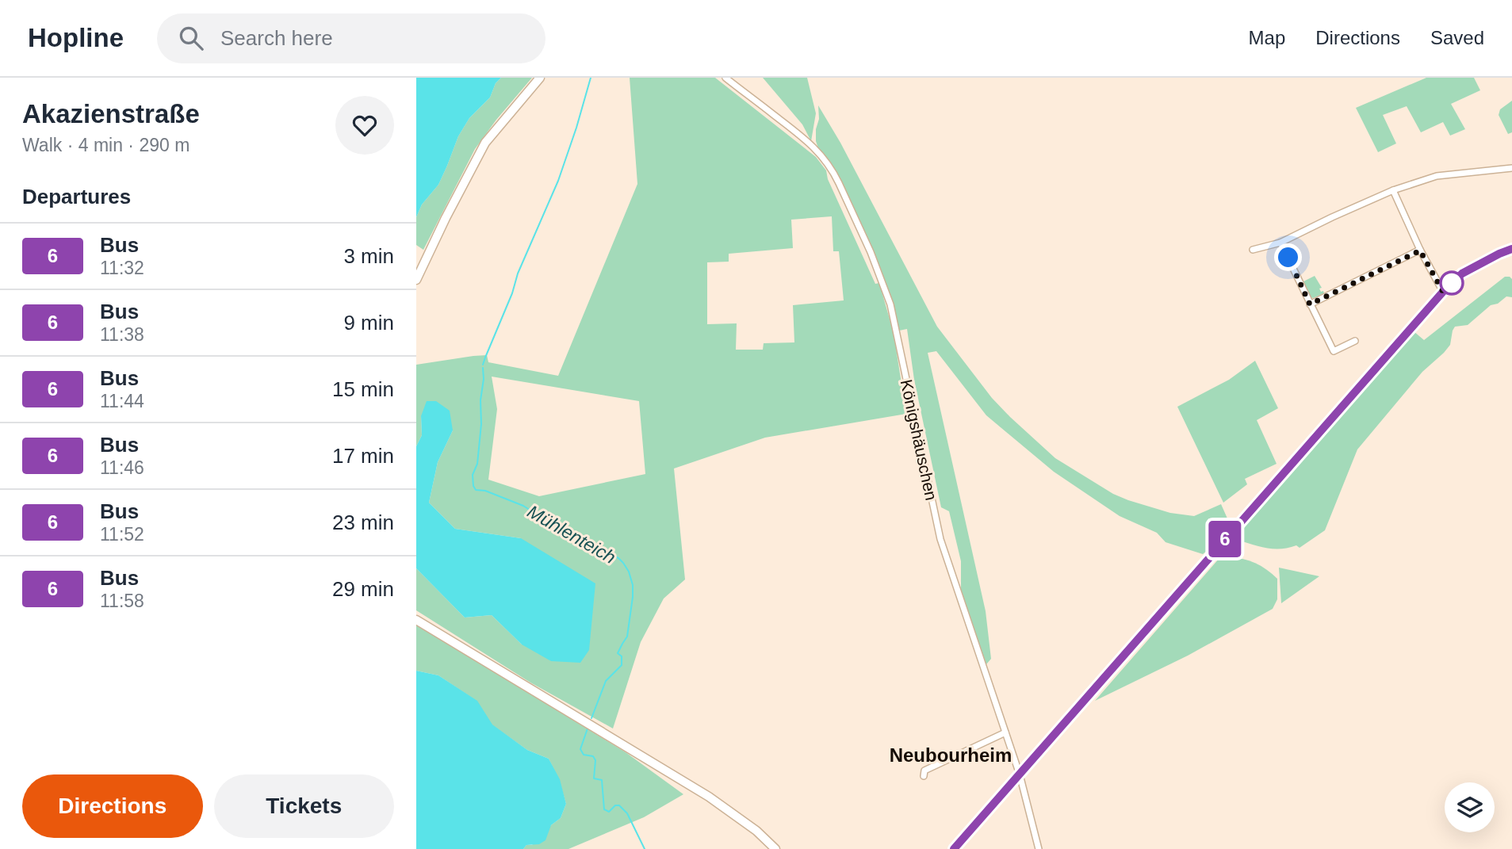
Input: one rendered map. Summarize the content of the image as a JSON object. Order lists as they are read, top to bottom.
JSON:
{
  "streets": {
    "street": ["Königshäuschen"]
  },
  "districts": ["Neubourheim"],
  "water": ["Mühlenteich"],
  "lines": ["bus line 6"],
  "page": {
    "header": "Hopline",
    "search": "Search here",
    "nav": ["Map", "Directions", "Saved"],
    "heading": [
      ["Akazienstraße", "Walk · 4 min · 290 m"],
      "Departures"
    ],
    "on_map": "6",
    "list": [
      {
        "mark": "6",
        "name": "Bus",
        "note": "11:32",
        "value": "3 min"
      },
      {
        "mark": "6",
        "name": "Bus",
        "note": "11:38",
        "value": "9 min"
      },
      {
        "mark": "6",
        "name": "Bus",
        "note": "11:44",
        "value": "15 min"
      },
      {
        "mark": "6",
        "name": "Bus",
        "note": "11:46",
        "value": "17 min"
      },
      {
        "mark": "6",
        "name": "Bus",
        "note": "11:52",
        "value": "23 min"
      },
      {
        "mark": "6",
        "name": "Bus",
        "note": "11:58",
        "value": "29 min"
      }
    ],
    "buttons": ["Directions", "Tickets"]
  }
}
